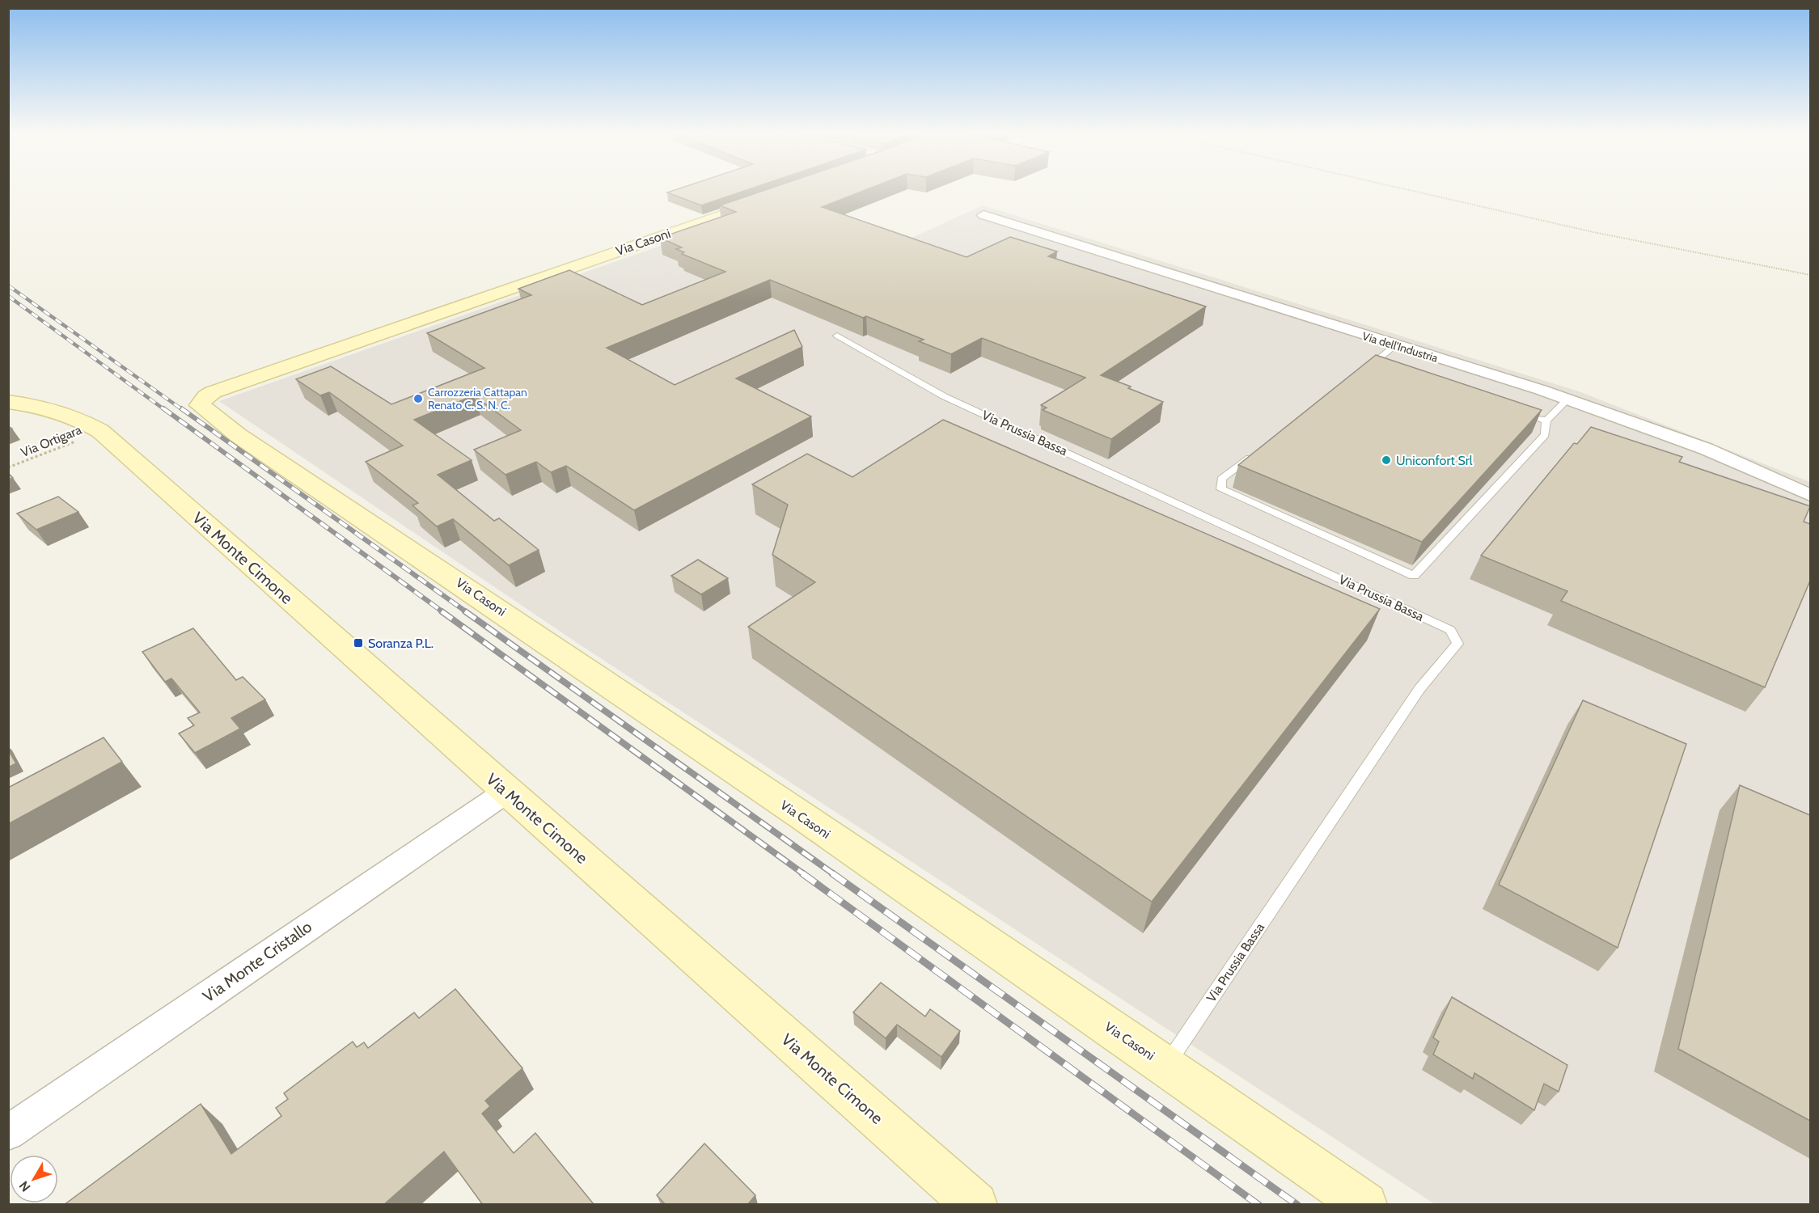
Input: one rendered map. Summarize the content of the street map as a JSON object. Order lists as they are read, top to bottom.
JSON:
{
  "streets": {
    "street": [
      "Via Casoni",
      "Via dell'Industria",
      "Via Monte Cimone",
      "Via Monte Cristallo"
    ],
    "lane": ["Via Prussia Bassa"],
    "path": ["Via Ortigara"]
  },
  "crossings": [
    ["Via Casoni", "Via Prussia Bassa"],
    ["Via Ortigara", "Via Monte Cimone"],
    ["Via Monte Cimone", "Via Monte Cristallo"]
  ],
  "places": {
    "other": ["Carrozzeria Cattapan Renato C. S. N. C.", "Uniconfort Srl"],
    "transit": ["Soranza P.L."]
  },
  "north": "bottom left"
}
